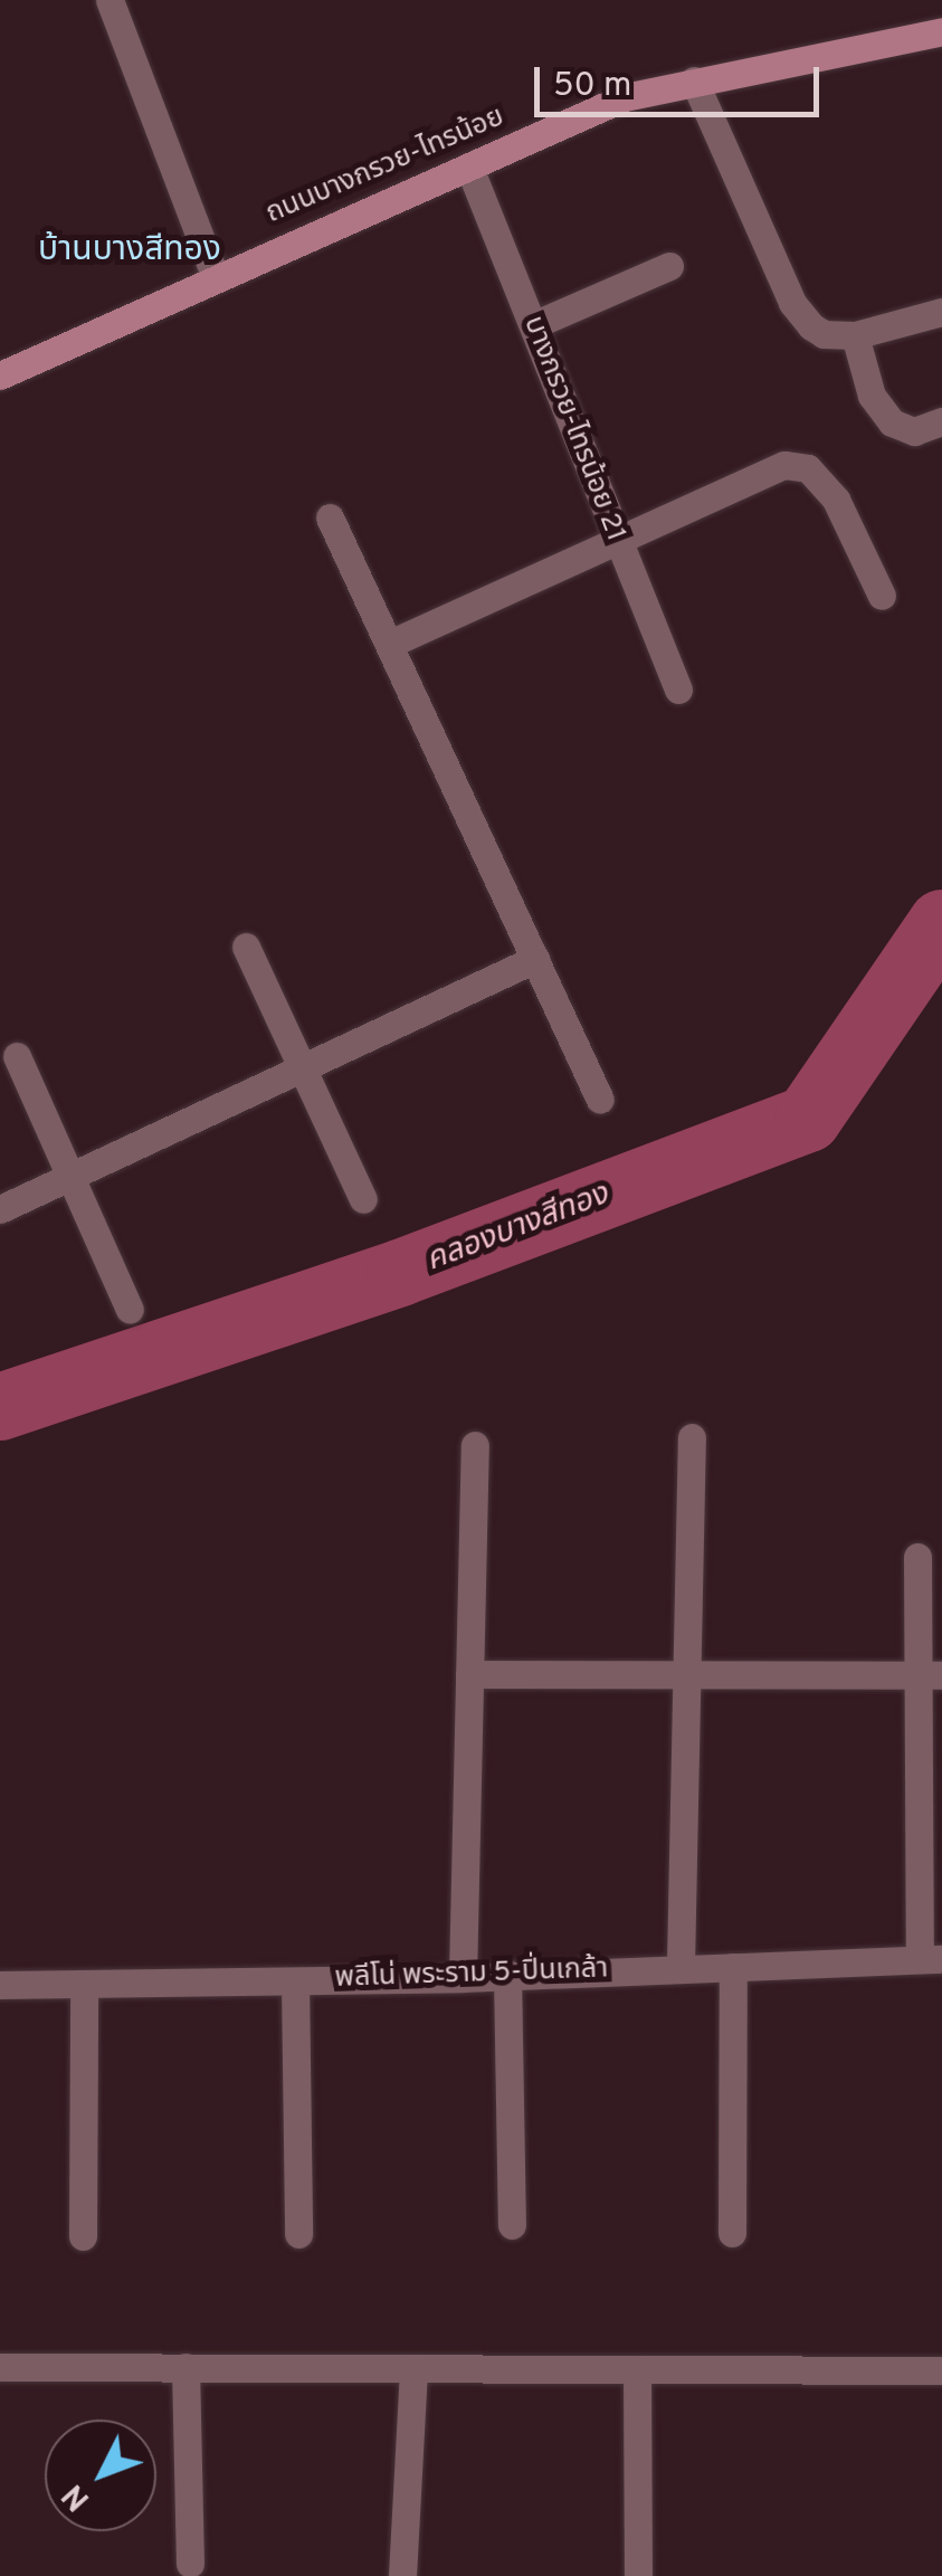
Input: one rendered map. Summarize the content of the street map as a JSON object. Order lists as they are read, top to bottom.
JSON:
{
  "streets": {
    "main road": ["ถนนบางกรวย-ไทรน้อย"],
    "street": ["บางกรวย-ไทรน้อย 21", "พลีโน่ พระราม 5-ปิ่นเกล้า"]
  },
  "crossings": [
    ["ถนนบางกรวย-ไทรน้อย", "บางกรวย-ไทรน้อย 21"]
  ],
  "districts": ["บ้านบางสีทอง"],
  "water": ["คลองบางสีทอง"],
  "scale_bar": "50 m",
  "north": "bottom left"
}
